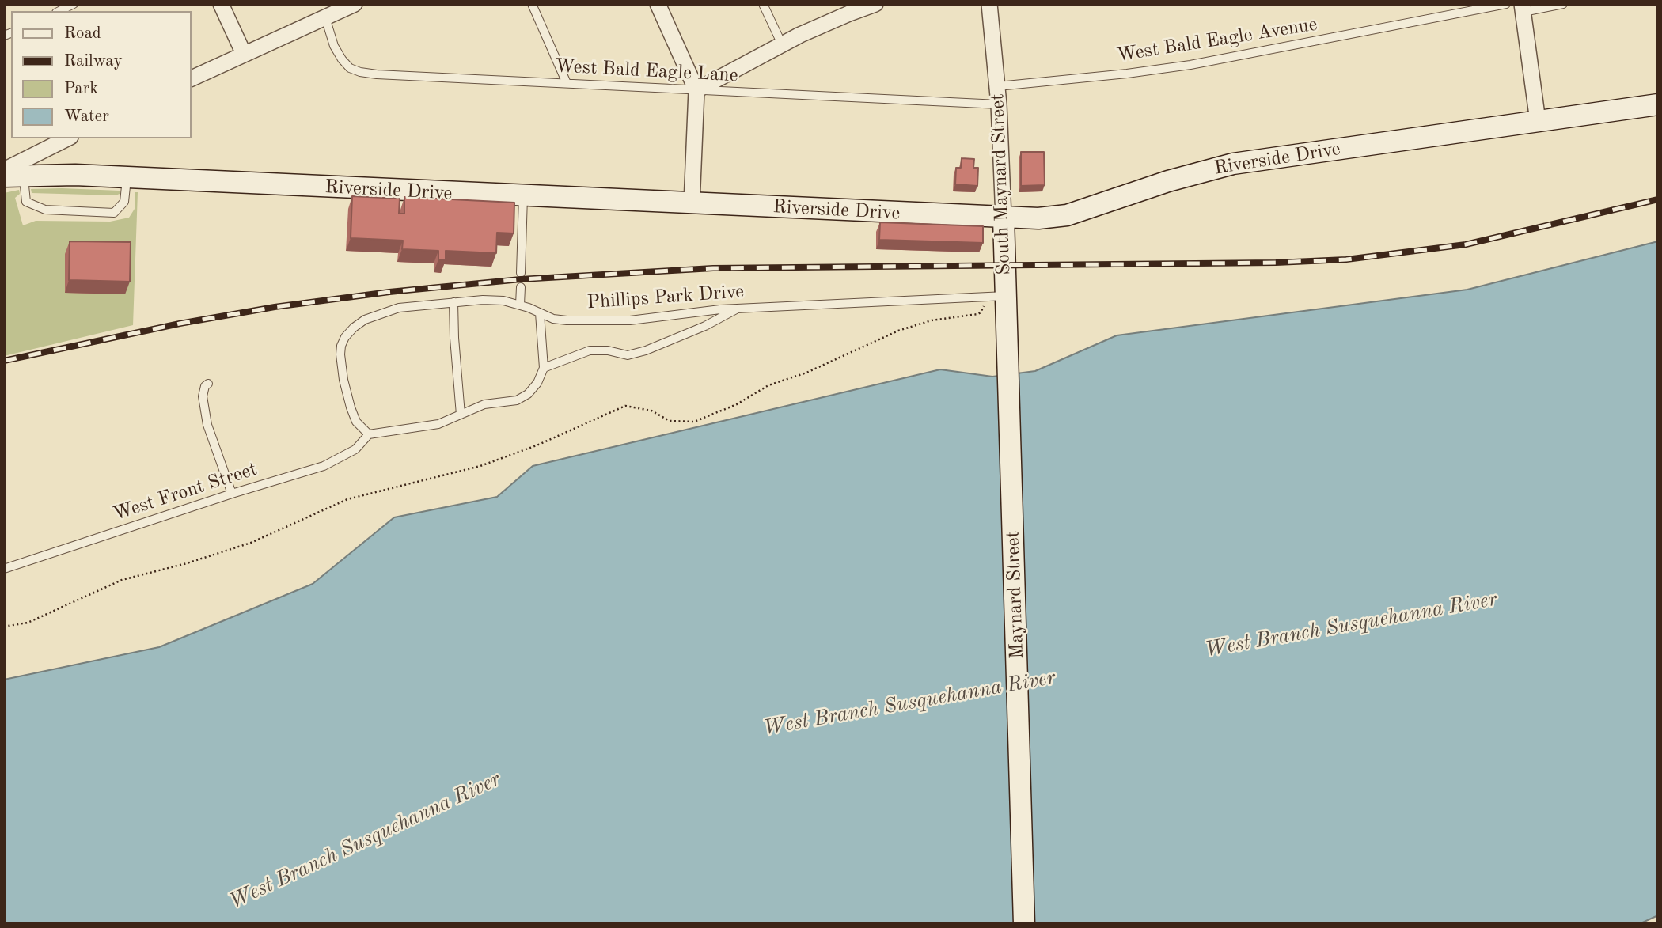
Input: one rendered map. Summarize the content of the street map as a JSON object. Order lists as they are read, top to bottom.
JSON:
{
  "streets": {
    "main road": ["Riverside Drive", "South Maynard Street", "Maynard Street"],
    "lane": [
      "West Bald Eagle Avenue",
      "West Bald Eagle Lane",
      "Phillips Park Drive",
      "West Front Street"
    ]
  },
  "crossings": [
    ["West Bald Eagle Avenue", "South Maynard Street"],
    ["West Bald Eagle Lane", "South Maynard Street"],
    ["Riverside Drive", "South Maynard Street"],
    ["South Maynard Street", "Phillips Park Drive"],
    ["South Maynard Street", "Maynard Street"],
    ["Phillips Park Drive", "West Front Street"]
  ],
  "water": ["West Branch Susquehanna River"],
  "legend": [
    "Road",
    "Railway",
    "Park",
    "Water"
  ]
}
